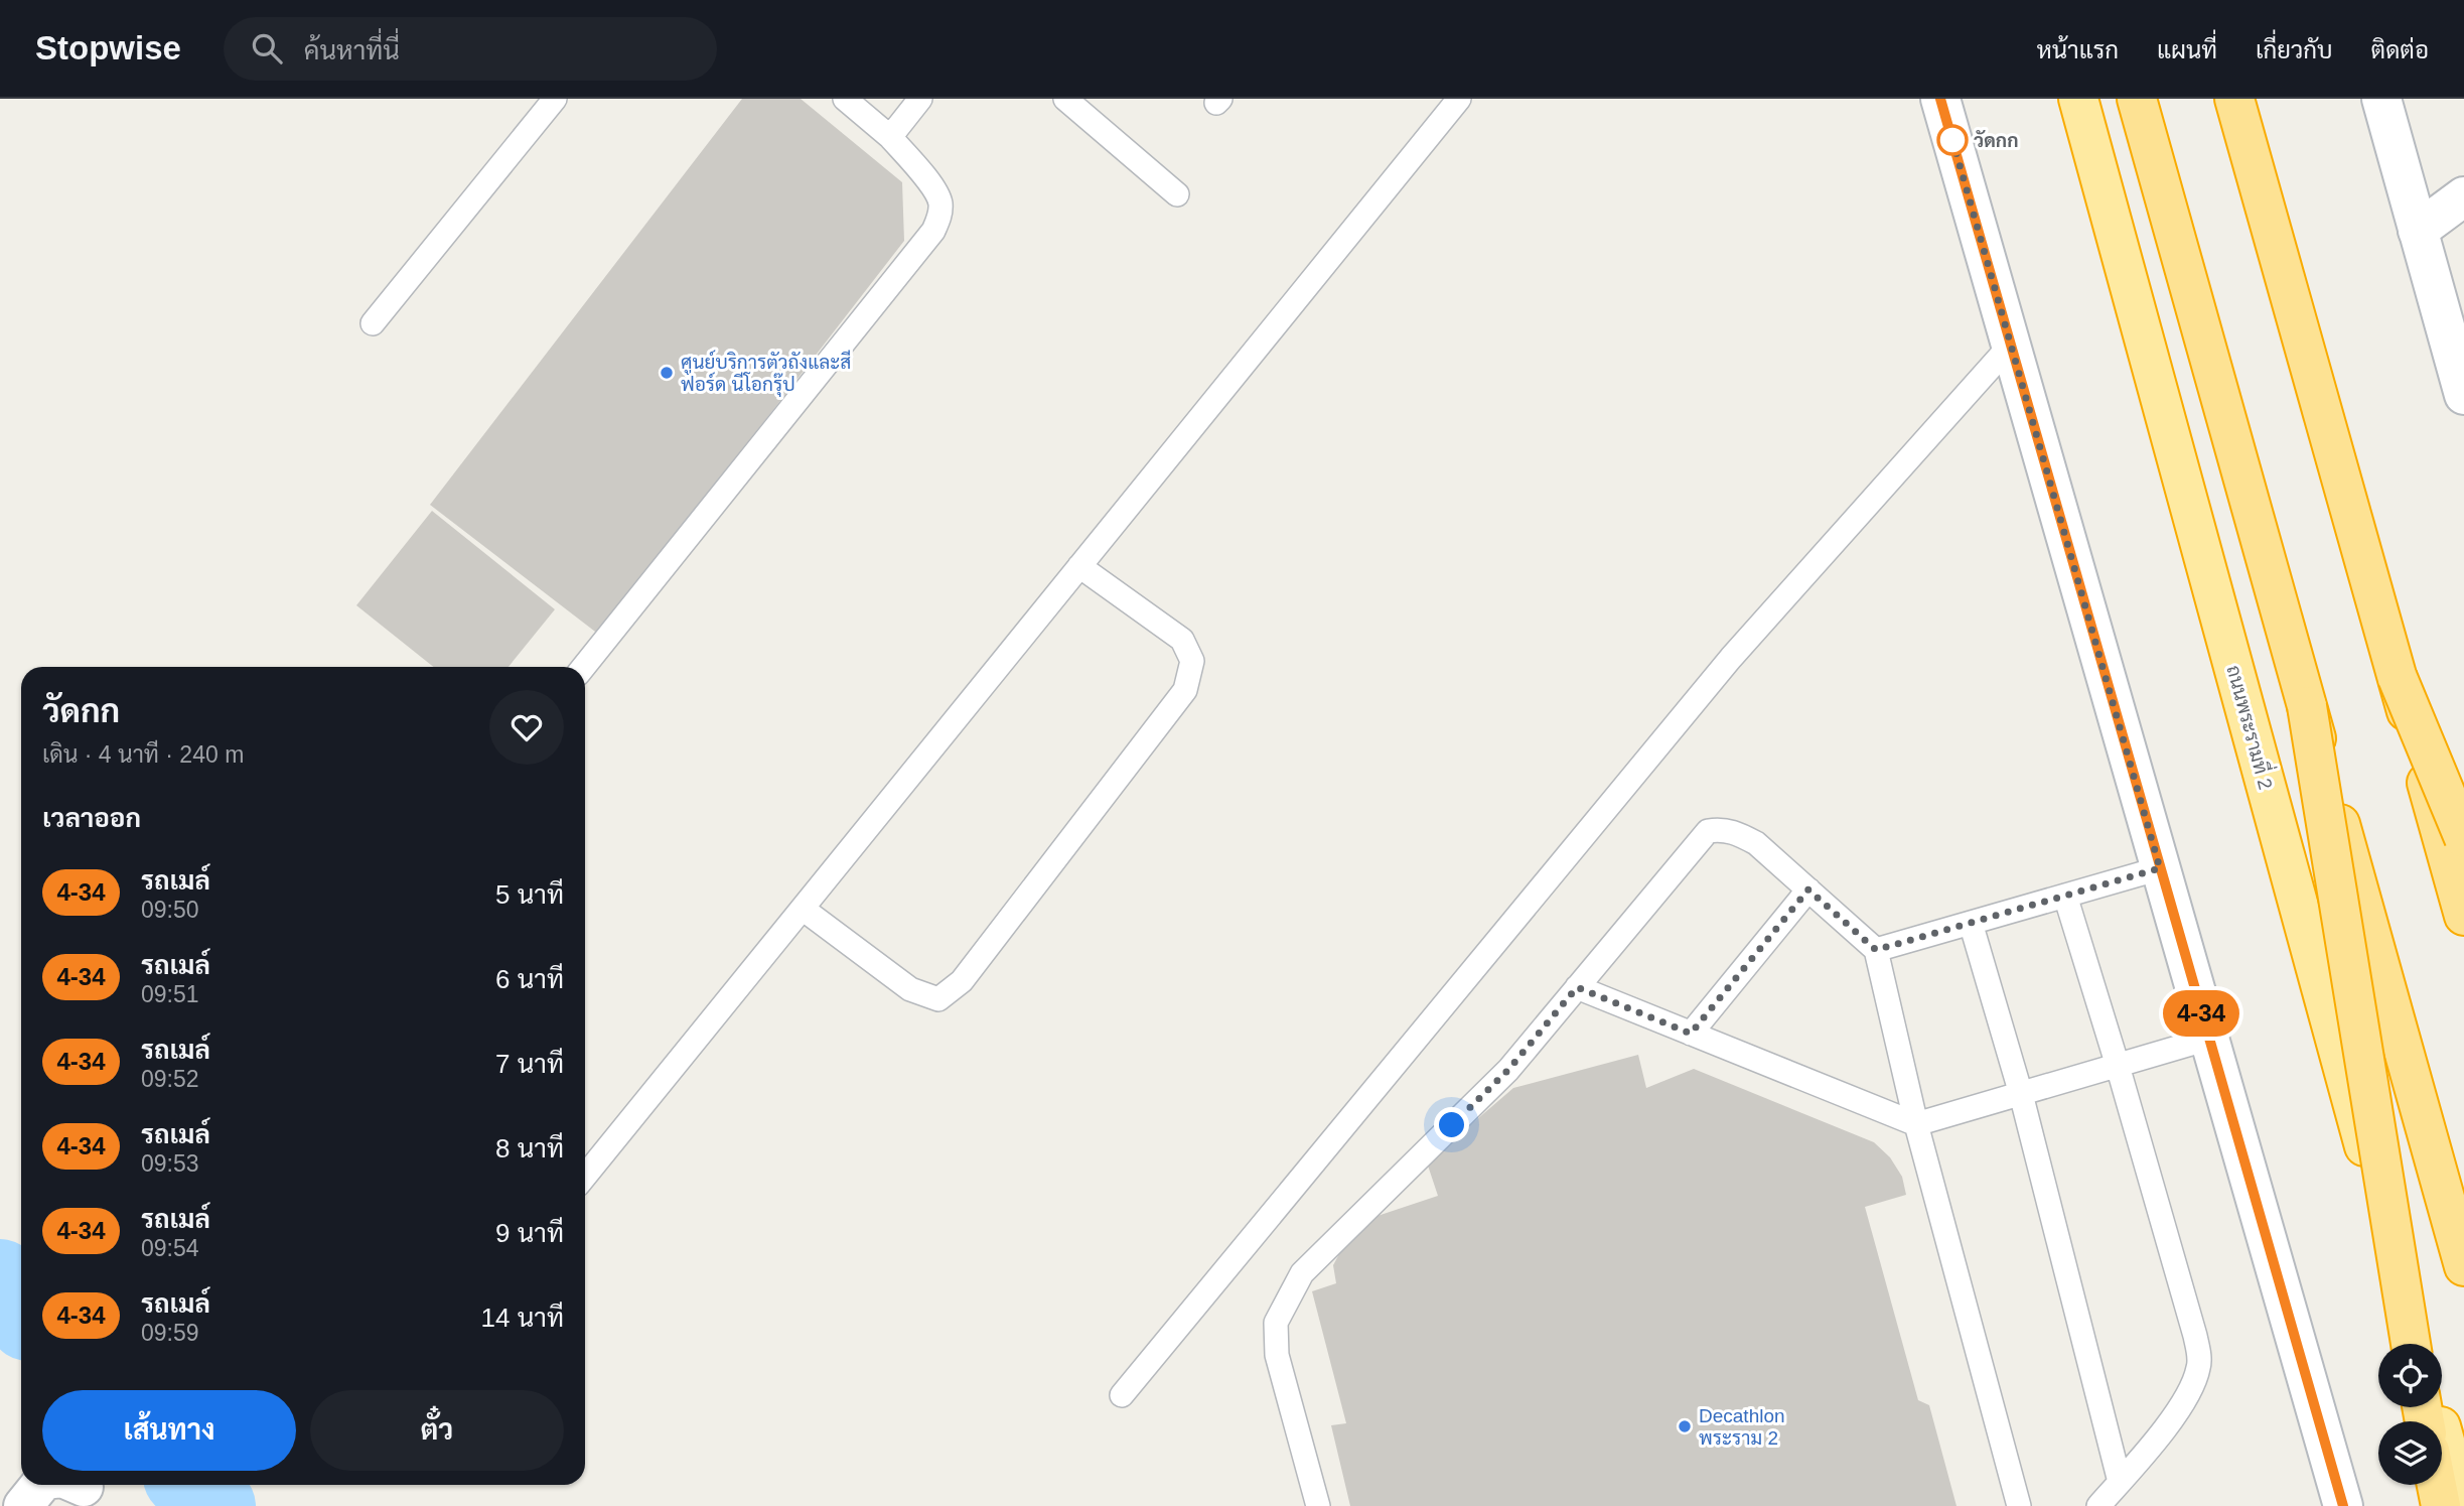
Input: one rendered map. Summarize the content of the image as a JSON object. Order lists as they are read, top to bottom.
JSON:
{
  "streets": {
    "highway": ["ถนนพระรามที่ 2"]
  },
  "places": ["วัดกก", "ศูนย์บริการตัวถังและสี ฟอร์ด นีโอกรุ๊ป", "Decathlon พระราม 2"],
  "lines": ["bus line 4-34"],
  "page": {
    "header": "Stopwise",
    "search": "ค้นหาที่นี่",
    "nav": [
      "หน้าแรก",
      "แผนที่",
      "เกี่ยวกับ",
      "ติดต่อ"
    ],
    "on_map": "4-34",
    "heading": [
      ["วัดกก", "เดิน · 4 นาที · 240 m"],
      "เวลาออก"
    ],
    "list": [
      {
        "mark": "4-34",
        "name": "รถเมล์",
        "note": "09:50",
        "value": "5 นาที"
      },
      {
        "mark": "4-34",
        "name": "รถเมล์",
        "note": "09:51",
        "value": "6 นาที"
      },
      {
        "mark": "4-34",
        "name": "รถเมล์",
        "note": "09:52",
        "value": "7 นาที"
      },
      {
        "mark": "4-34",
        "name": "รถเมล์",
        "note": "09:53",
        "value": "8 นาที"
      },
      {
        "mark": "4-34",
        "name": "รถเมล์",
        "note": "09:54",
        "value": "9 นาที"
      },
      {
        "mark": "4-34",
        "name": "รถเมล์",
        "note": "09:59",
        "value": "14 นาที"
      }
    ],
    "buttons": ["เส้นทาง", "ตั๋ว"]
  }
}
